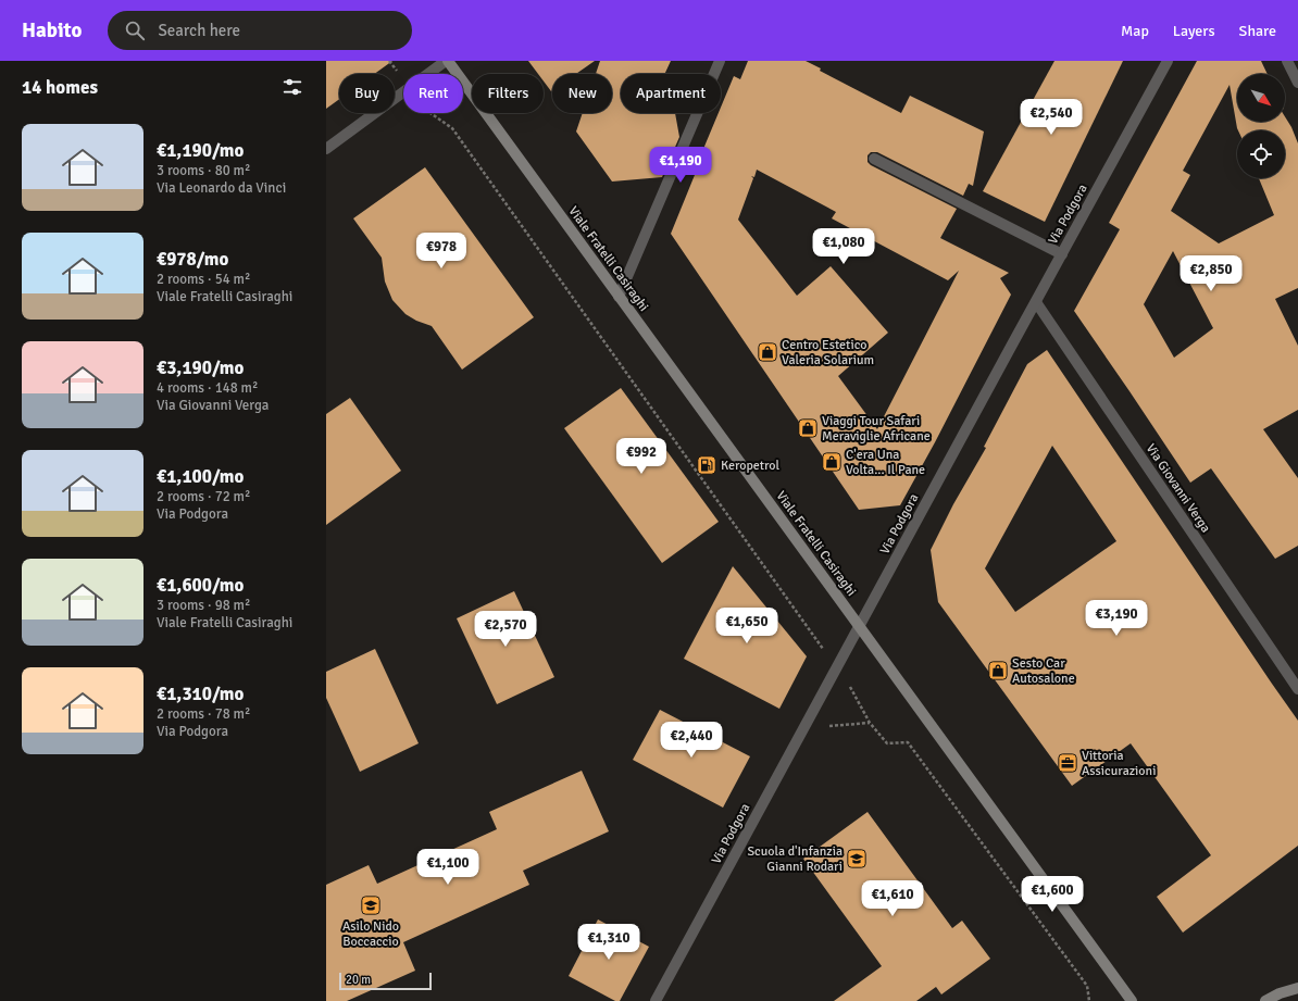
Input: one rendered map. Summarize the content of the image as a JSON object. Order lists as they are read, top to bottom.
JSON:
{
  "streets": {
    "street": ["Via Podgora", "Viale Fratelli Casiraghi", "Via Giovanni Verga"]
  },
  "crossings": [
    ["Via Podgora", "Viale Fratelli Casiraghi"],
    ["Via Podgora", "Via Giovanni Verga"]
  ],
  "places": {
    "shop": [
      "Centro Estetico Valeria Solarium",
      "Viaggi Tour Safari Meraviglie Africane",
      "C'era Una Volta... Il Pane",
      "Sesto Car Autosalone"
    ],
    "fuel station": ["Keropetrol"],
    "office": ["Vittoria Assicurazioni"],
    "school or university": ["Scuola d'Infanzia Gianni Rodari", "Asilo Nido Boccaccio"]
  },
  "scale_bar": "20 m",
  "north": "bottom right",
  "page": {
    "header": "Habito",
    "search": "Search here",
    "nav": ["Map", "Layers", "Share"],
    "heading": "14 homes",
    "chip": [
      "Buy",
      "Rent",
      "Filters",
      "New",
      "Apartment"
    ],
    "price": [
      "€2,540",
      "€1,190",
      "€1,080",
      "€978",
      "€2,850",
      "€992",
      "€3,190",
      "€1,650",
      "€2,570",
      "€2,440",
      "€1,100",
      "€1,600",
      "€1,610",
      "€1,310"
    ],
    "list": [
      {
        "name": "€1,190/mo",
        "note": "3 rooms · 80 m² · Via Leonardo da Vinci"
      },
      {
        "name": "€978/mo",
        "note": "2 rooms · 54 m² · Viale Fratelli Casiraghi"
      },
      {
        "name": "€3,190/mo",
        "note": "4 rooms · 148 m² · Via Giovanni Verga"
      },
      {
        "name": "€1,100/mo",
        "note": "2 rooms · 72 m² · Via Podgora"
      },
      {
        "name": "€1,600/mo",
        "note": "3 rooms · 98 m² · Viale Fratelli Casiraghi"
      },
      {
        "name": "€1,310/mo",
        "note": "2 rooms · 78 m² · Via Podgora"
      }
    ],
    "scale": "20 m"
  }
}
